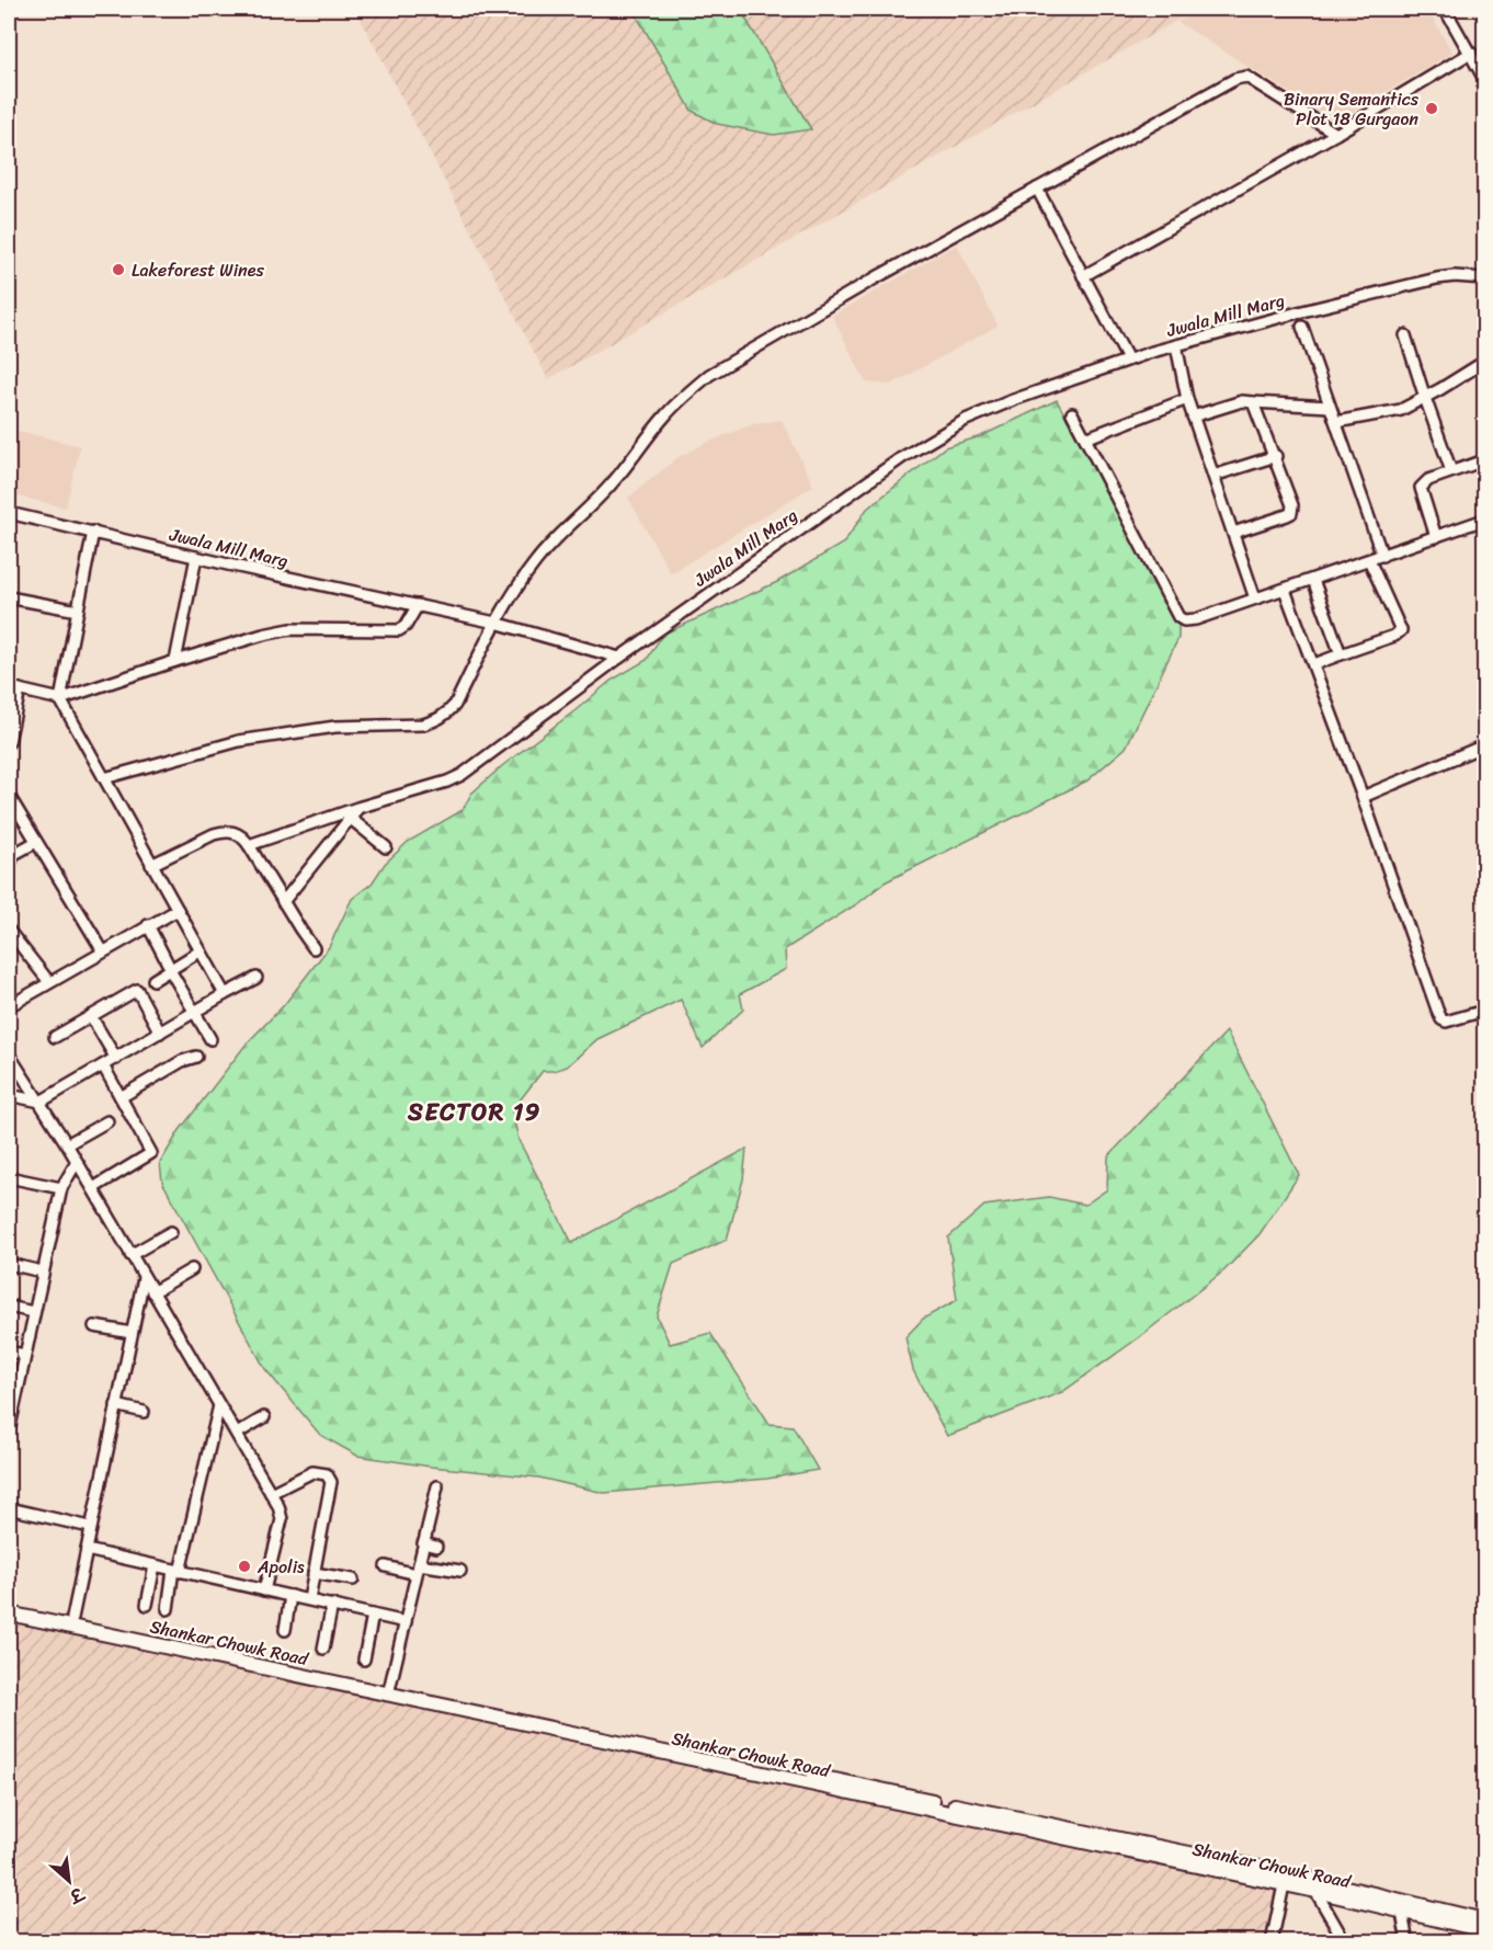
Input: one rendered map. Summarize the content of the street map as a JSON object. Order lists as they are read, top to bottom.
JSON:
{
  "streets": {
    "main road": ["Shankar Chowk Road"],
    "street": ["Jwala Mill Marg"]
  },
  "districts": ["SECTOR 19"],
  "places": ["Binary Semantics Plot 18 Gurgaon", "Lakeforest Wines", "Apolis"],
  "north": "bottom right"
}
